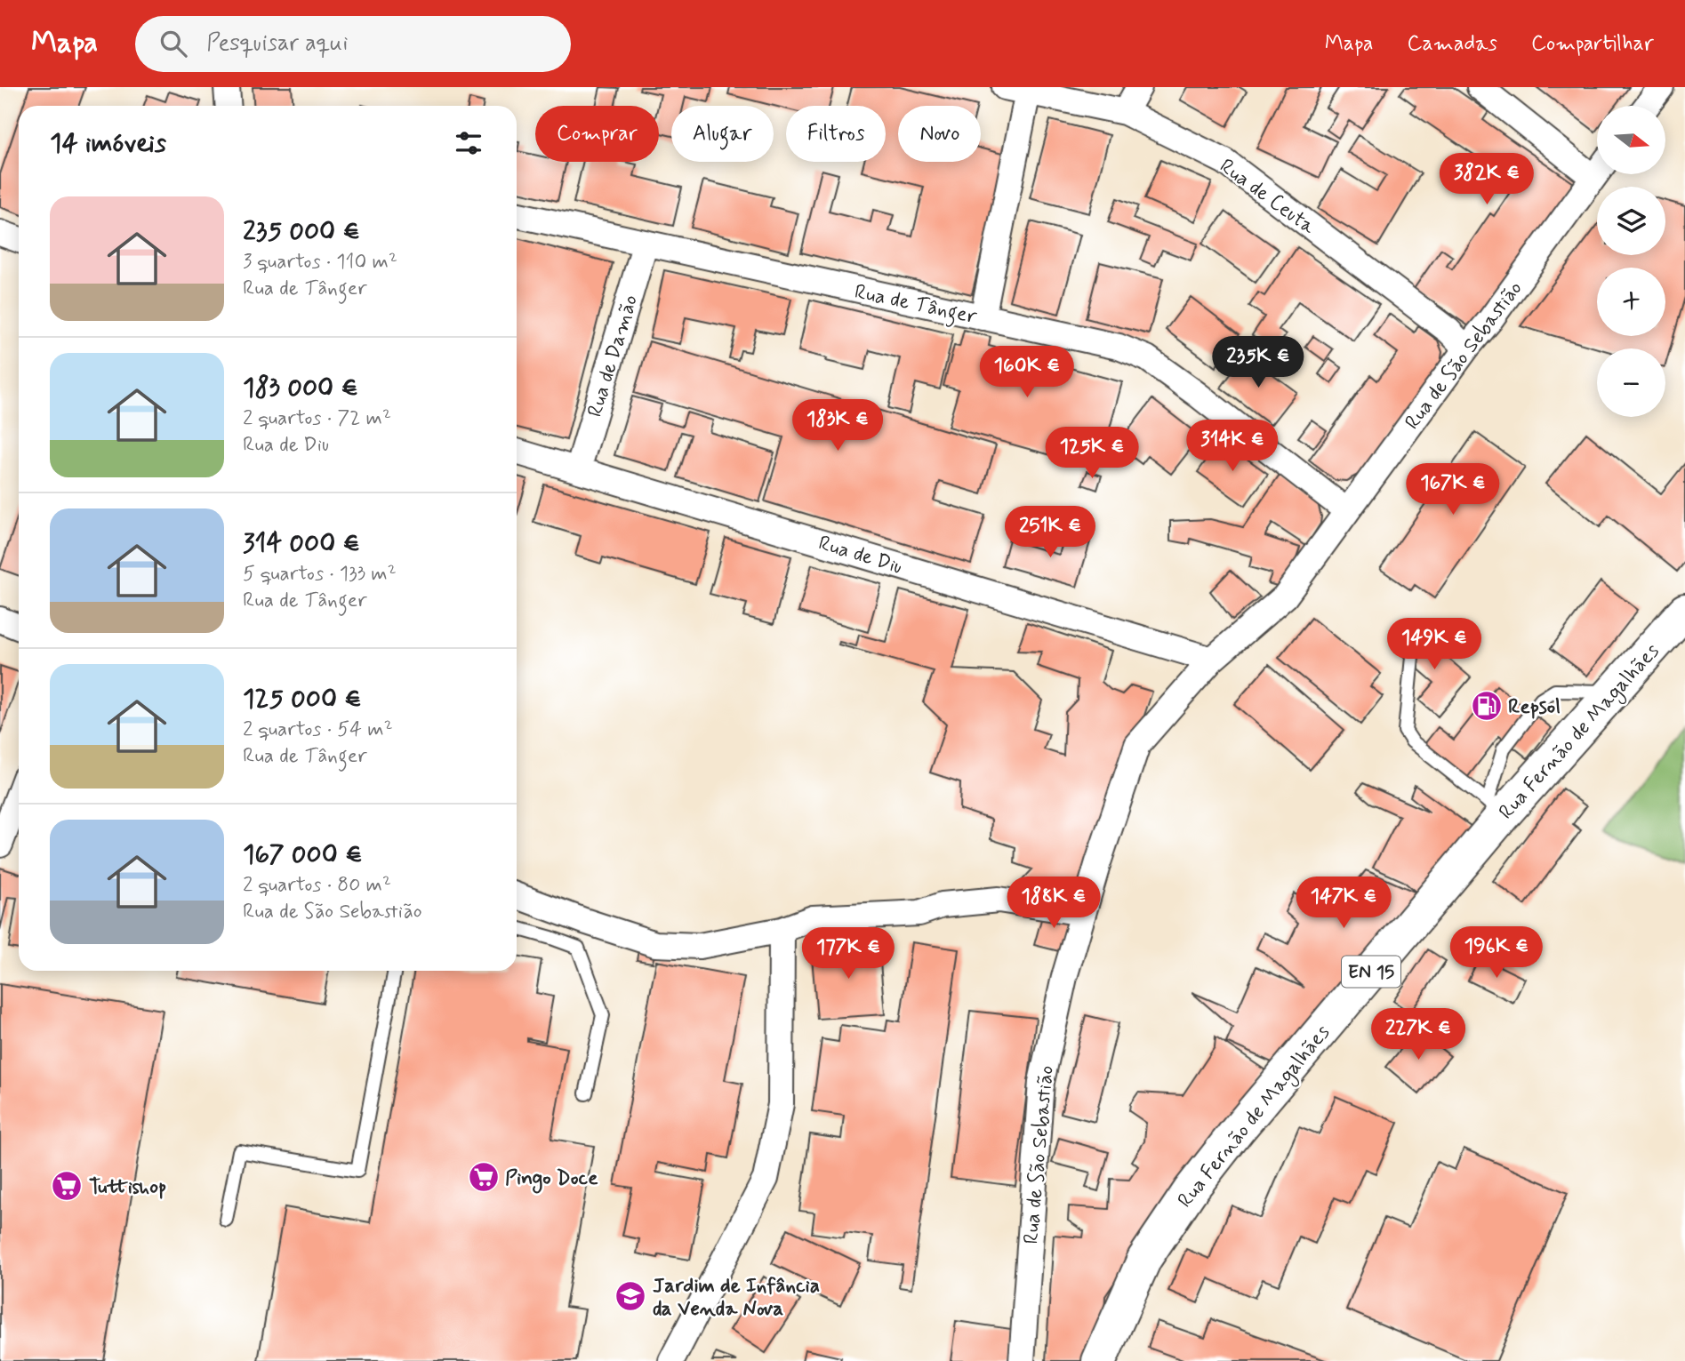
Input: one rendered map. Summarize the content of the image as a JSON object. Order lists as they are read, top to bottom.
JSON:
{
  "streets": {
    "main road": ["Rua Fernão de Magalhães", "EN 15"],
    "street": [
      "Rua de Ceuta",
      "Rua de Tânger",
      "Rua de São Sebastião",
      "Rua de Damão",
      "Rua de Diu"
    ]
  },
  "crossings": [
    ["Rua de Ceuta", "Rua de São Sebastião"],
    ["Rua de Tânger", "Rua de São Sebastião"],
    ["Rua de Tânger", "Rua de Damão"],
    ["Rua de São Sebastião", "Rua de Diu"],
    ["Rua de Damão", "Rua de Diu"]
  ],
  "places": {
    "fuel station": ["Repsol"],
    "supermarket": ["Pingo Doce", "Tuttishop"],
    "school or university": ["Jardim de Infância da Venda Nova"]
  },
  "north": "right",
  "page": {
    "header": "Mapa",
    "search": "Pesquisar aqui",
    "nav": ["Mapa", "Camadas", "Compartilhar"],
    "map_buttons": ["+", "−"],
    "chip": [
      "Comprar",
      "Alugar",
      "Filtros",
      "Novo"
    ],
    "heading": "14 imóveis",
    "price": [
      "382K €",
      "235K €",
      "160K €",
      "183K €",
      "314K €",
      "125K €",
      "167K €",
      "251K €",
      "149K €",
      "188K €",
      "147K €",
      "196K €",
      "177K €",
      "227K €"
    ],
    "list": [
      {
        "name": "235 000 €",
        "note": "3 quartos · 110 m² · Rua de Tânger"
      },
      {
        "name": "183 000 €",
        "note": "2 quartos · 72 m² · Rua de Diu"
      },
      {
        "name": "314 000 €",
        "note": "5 quartos · 133 m² · Rua de Tânger"
      },
      {
        "name": "125 000 €",
        "note": "2 quartos · 54 m² · Rua de Tânger"
      },
      {
        "name": "167 000 €",
        "note": "2 quartos · 80 m² · Rua de São Sebastião"
      }
    ]
  }
}
